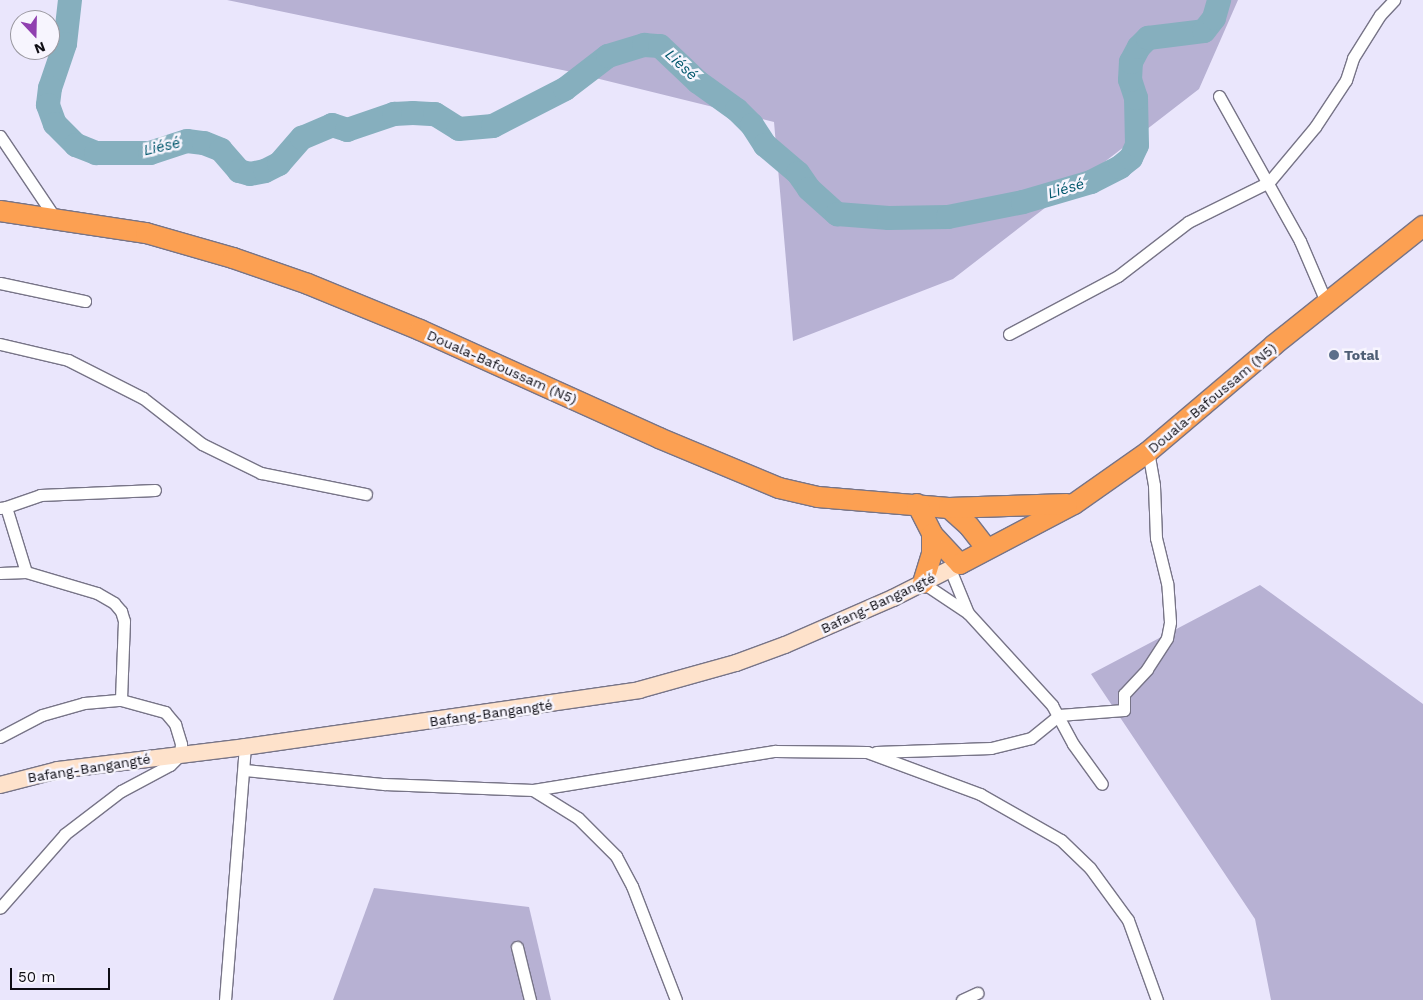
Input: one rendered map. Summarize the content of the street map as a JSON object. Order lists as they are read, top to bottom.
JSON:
{
  "streets": {
    "highway": ["Douala-Bafoussam (N5)"],
    "street": ["Bafang-Bangangté"]
  },
  "crossings": [
    ["Douala-Bafoussam (N5)", "Bafang-Bangangté"]
  ],
  "water": ["Liésé"],
  "places": ["Total"],
  "scale_bar": "50 m",
  "north": "bottom"
}
